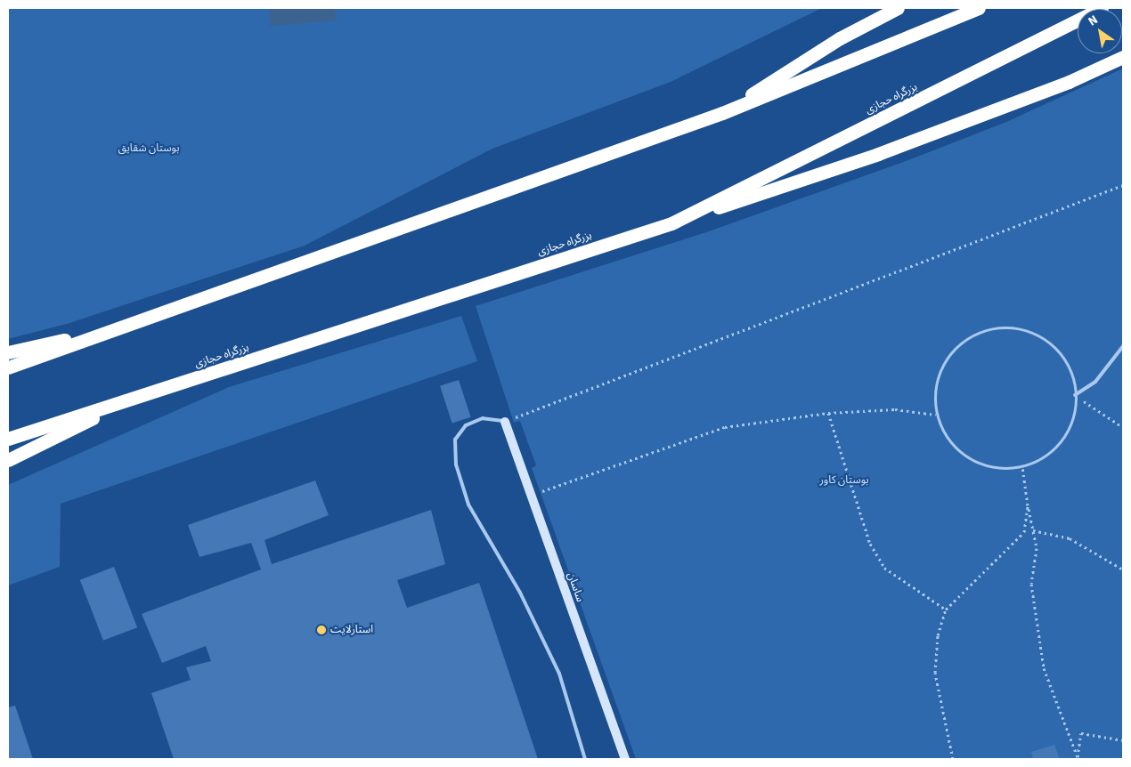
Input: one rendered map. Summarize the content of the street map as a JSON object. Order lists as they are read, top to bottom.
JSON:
{
  "streets": {
    "highway": ["بزرگراه حجازی"],
    "street": ["ساسان"]
  },
  "parks": ["بوستان شقایق", "بوستان کاور"],
  "places": ["استارلایت"],
  "north": "top left"
}
